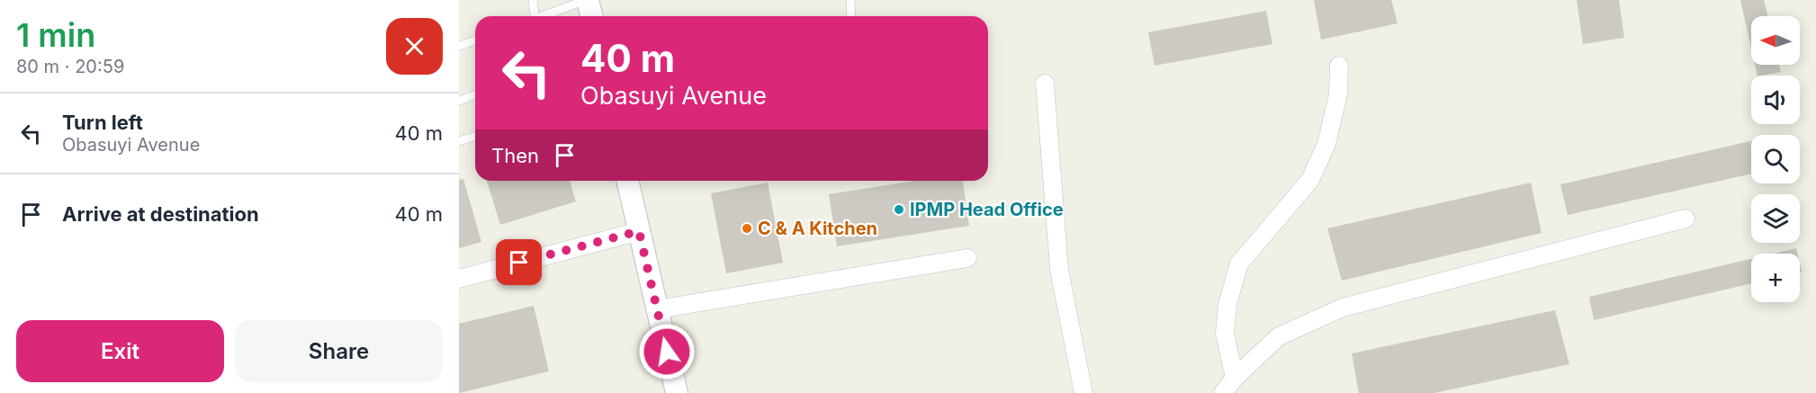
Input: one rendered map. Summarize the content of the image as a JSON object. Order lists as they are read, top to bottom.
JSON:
{
  "places": ["IPMP Head Office", "C & A Kitchen"],
  "north": "left",
  "page": {
    "heading": ["1 min", "80 m · 20:59"],
    "map_buttons": "+",
    "turn": ["40 m", "Obasuyi Avenue"],
    "list": [
      {
        "name": "Turn left",
        "note": "Obasuyi Avenue",
        "value": "40 m"
      },
      {
        "name": "Arrive at destination",
        "value": "40 m"
      }
    ],
    "then": "Then",
    "buttons": ["Exit", "Share"]
  }
}
